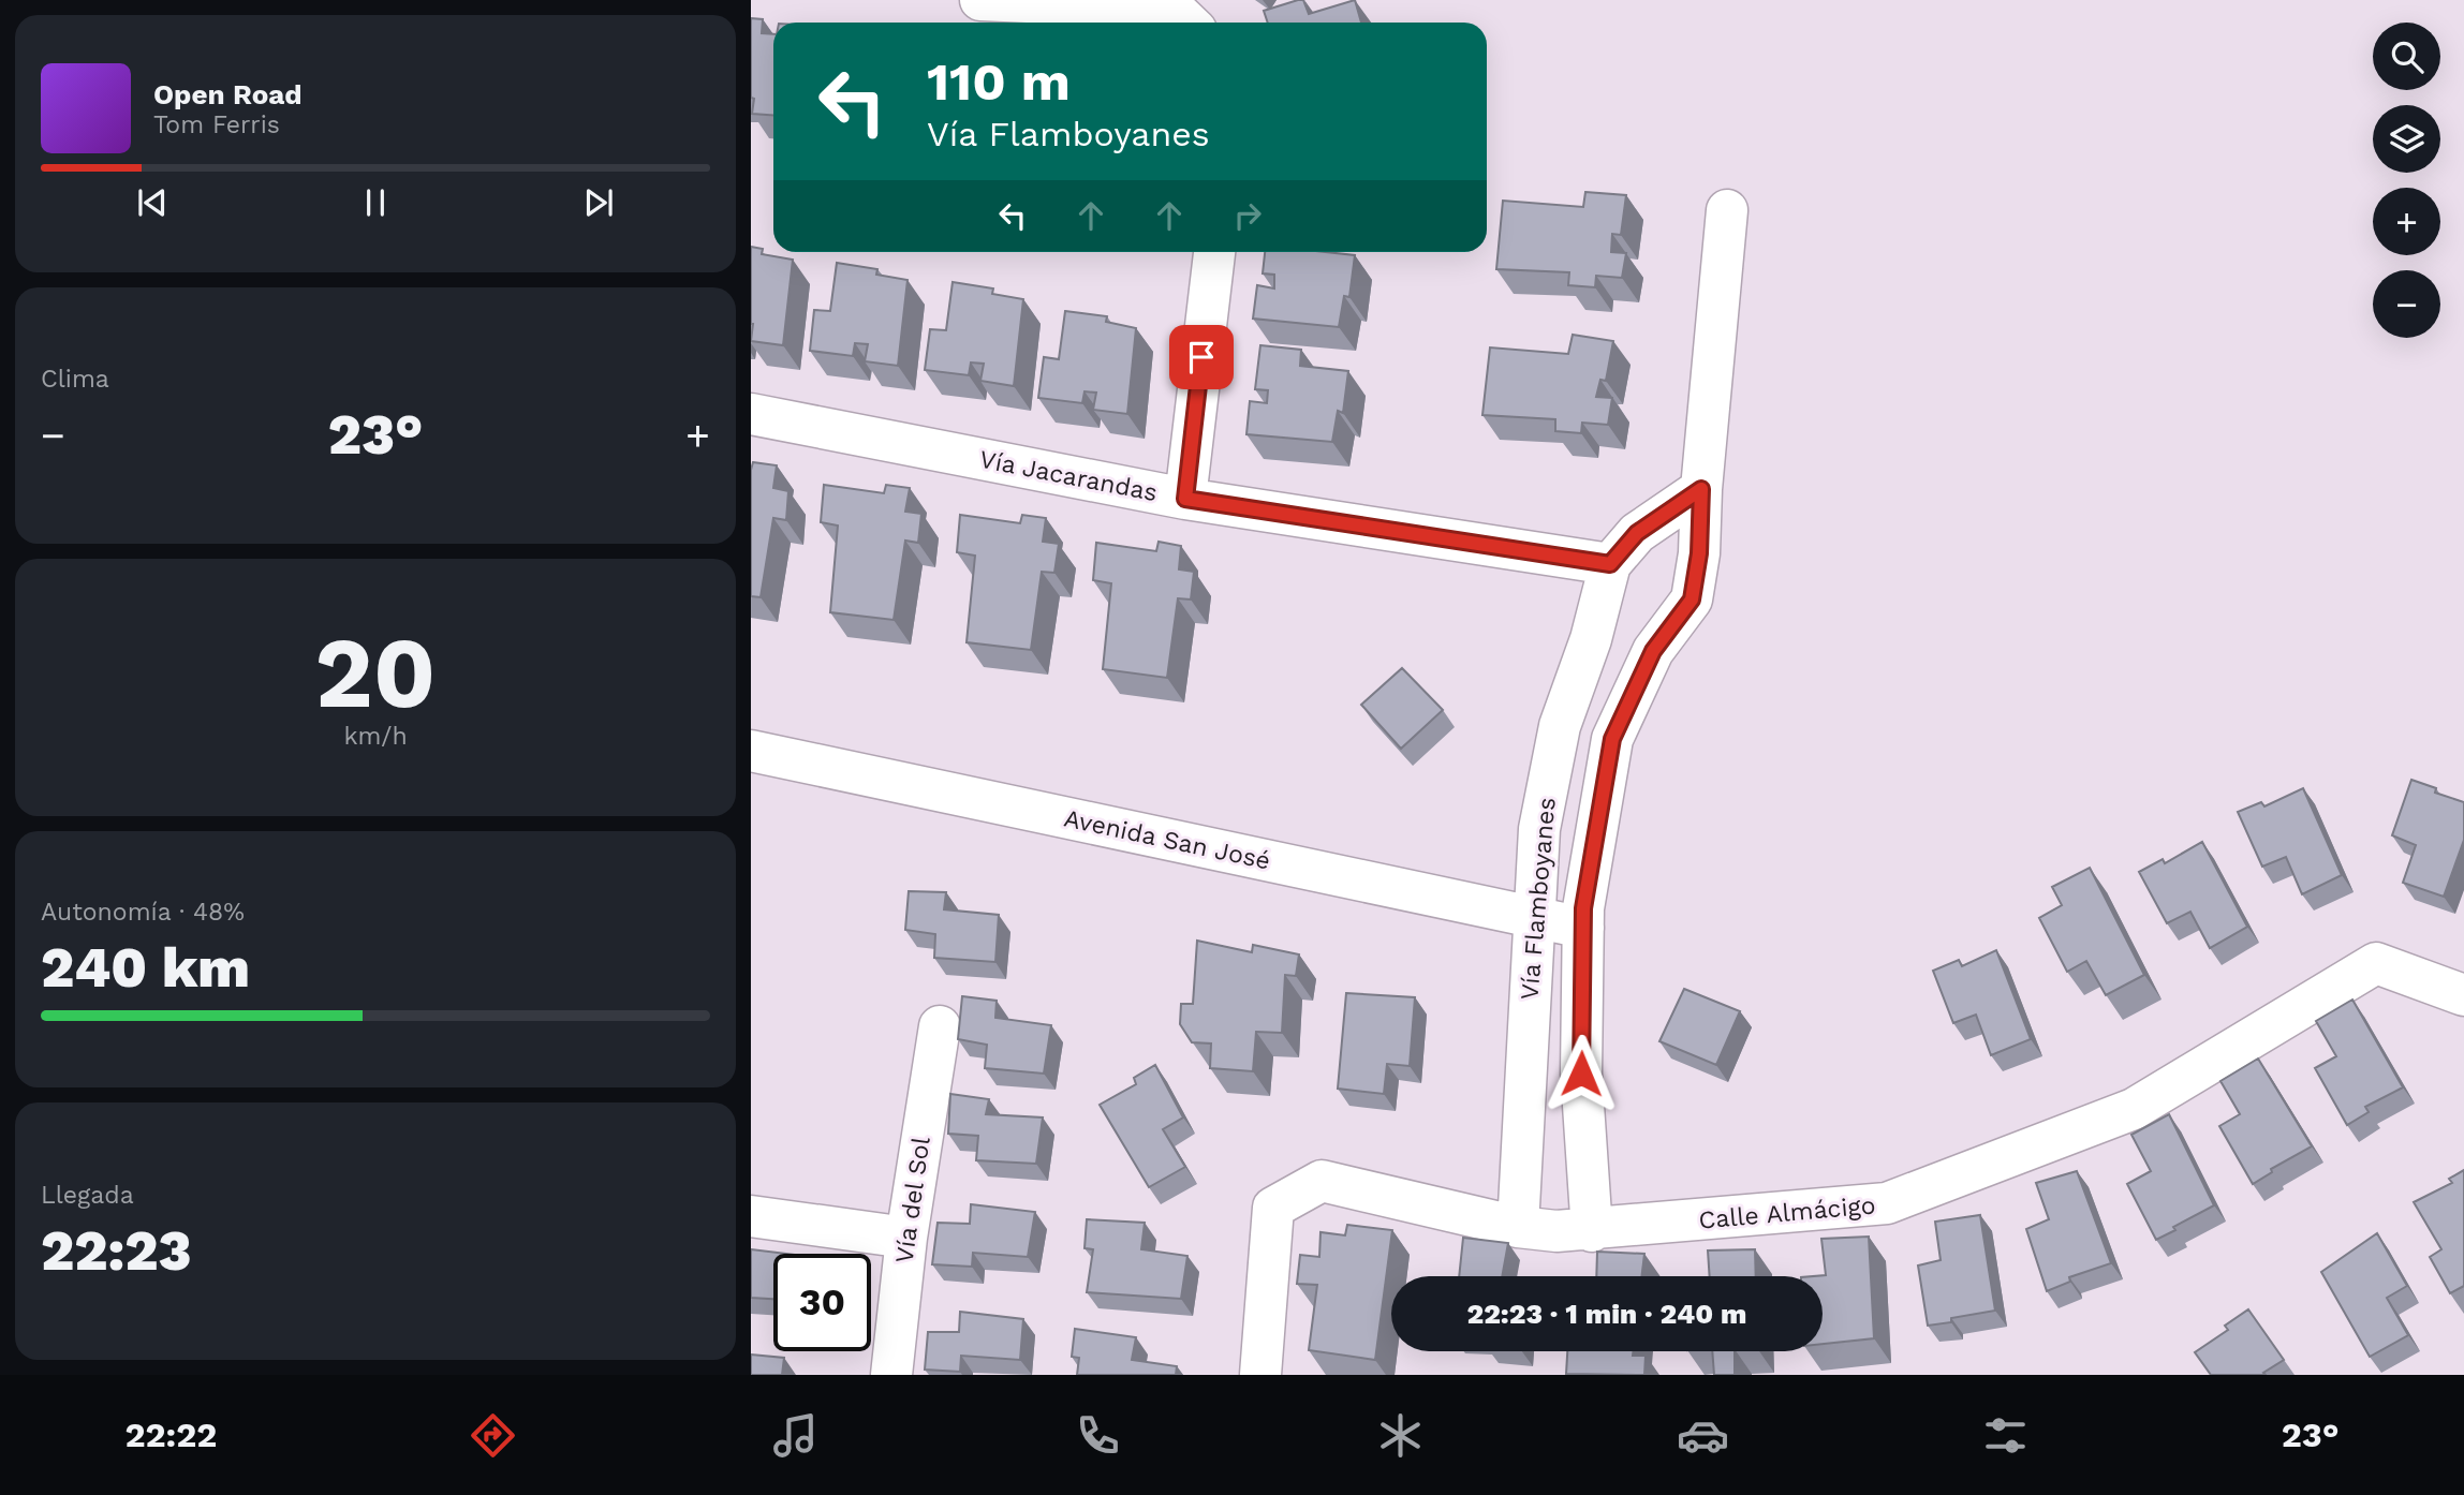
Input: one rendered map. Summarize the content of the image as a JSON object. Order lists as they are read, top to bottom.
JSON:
{
  "streets": {
    "street": [
      "Vía Jacarandas",
      "Avenida San José",
      "Vía Flamboyanes",
      "Vía del Sol",
      "Calle Almácigo"
    ]
  },
  "crossings": [
    ["Vía Jacarandas", "Vía Flamboyanes"],
    ["Avenida San José", "Vía Flamboyanes"],
    ["Vía Flamboyanes", "Calle Almácigo"]
  ],
  "page": {
    "map_buttons": ["+", "−"],
    "turn": ["110 m", "Vía Flamboyanes"],
    "song": ["Open Road", "Tom Ferris"],
    "tile": [
      "Clima",
      ["20", "km/h"],
      ["Autonomía · 48%", "240 km"],
      ["Llegada", "22:23"]
    ],
    "heat": ["−", "23°", "+"],
    "limit": "30",
    "trip": "22:23 · 1 min · 240 m",
    "tabs": ["22:22", "23°"]
  }
}
